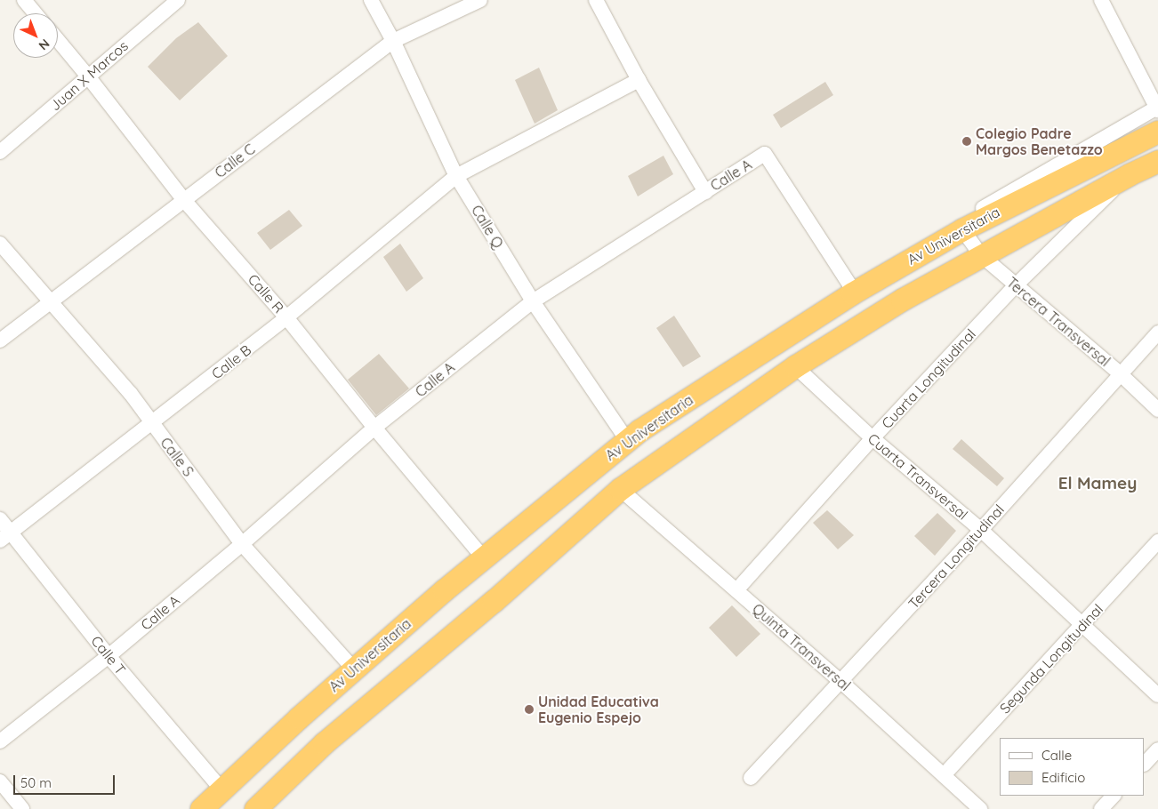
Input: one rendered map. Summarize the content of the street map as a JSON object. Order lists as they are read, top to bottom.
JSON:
{
  "streets": {
    "highway": ["Av Universitaria"],
    "street": [
      "Juan X Marcos",
      "Calle C",
      "Calle A",
      "Calle Q",
      "Calle R",
      "Tercera Transversal",
      "Calle B",
      "Cuarta Longitudinal",
      "Calle S",
      "Cuarta Transversal",
      "Tercera Longitudinal",
      "Quinta Transversal",
      "Calle T",
      "Segunda Longitudinal"
    ]
  },
  "crossings": [
    ["Juan X Marcos", "Calle R"],
    ["Calle C", "Calle Q"],
    ["Calle C", "Calle R"],
    ["Calle C", "Calle S"],
    ["Calle A", "Calle Q"],
    ["Calle A", "Av Universitaria"],
    ["Calle A", "Calle R"],
    ["Calle A", "Calle S"],
    ["Calle A", "Calle T"],
    ["Calle Q", "Av Universitaria"],
    ["Calle Q", "Calle B"],
    ["Av Universitaria", "Calle R"],
    ["Av Universitaria", "Tercera Transversal"],
    ["Av Universitaria", "Calle S"],
    ["Av Universitaria", "Calle T"],
    ["Calle R", "Calle B"],
    ["Tercera Transversal", "Cuarta Longitudinal"],
    ["Tercera Transversal", "Tercera Longitudinal"],
    ["Calle B", "Calle S"],
    ["Calle B", "Calle T"],
    ["Cuarta Longitudinal", "Cuarta Transversal"],
    ["Cuarta Longitudinal", "Quinta Transversal"],
    ["Cuarta Transversal", "Tercera Longitudinal"],
    ["Cuarta Transversal", "Segunda Longitudinal"],
    ["Tercera Longitudinal", "Quinta Transversal"],
    ["Quinta Transversal", "Segunda Longitudinal"]
  ],
  "districts": ["El Mamey"],
  "places": ["Colegio Padre Margos Benetazzo", "Unidad Educativa Eugenio Espejo"],
  "legend": ["Calle", "Edificio"],
  "scale_bar": "50 m",
  "north": "bottom right"
}
